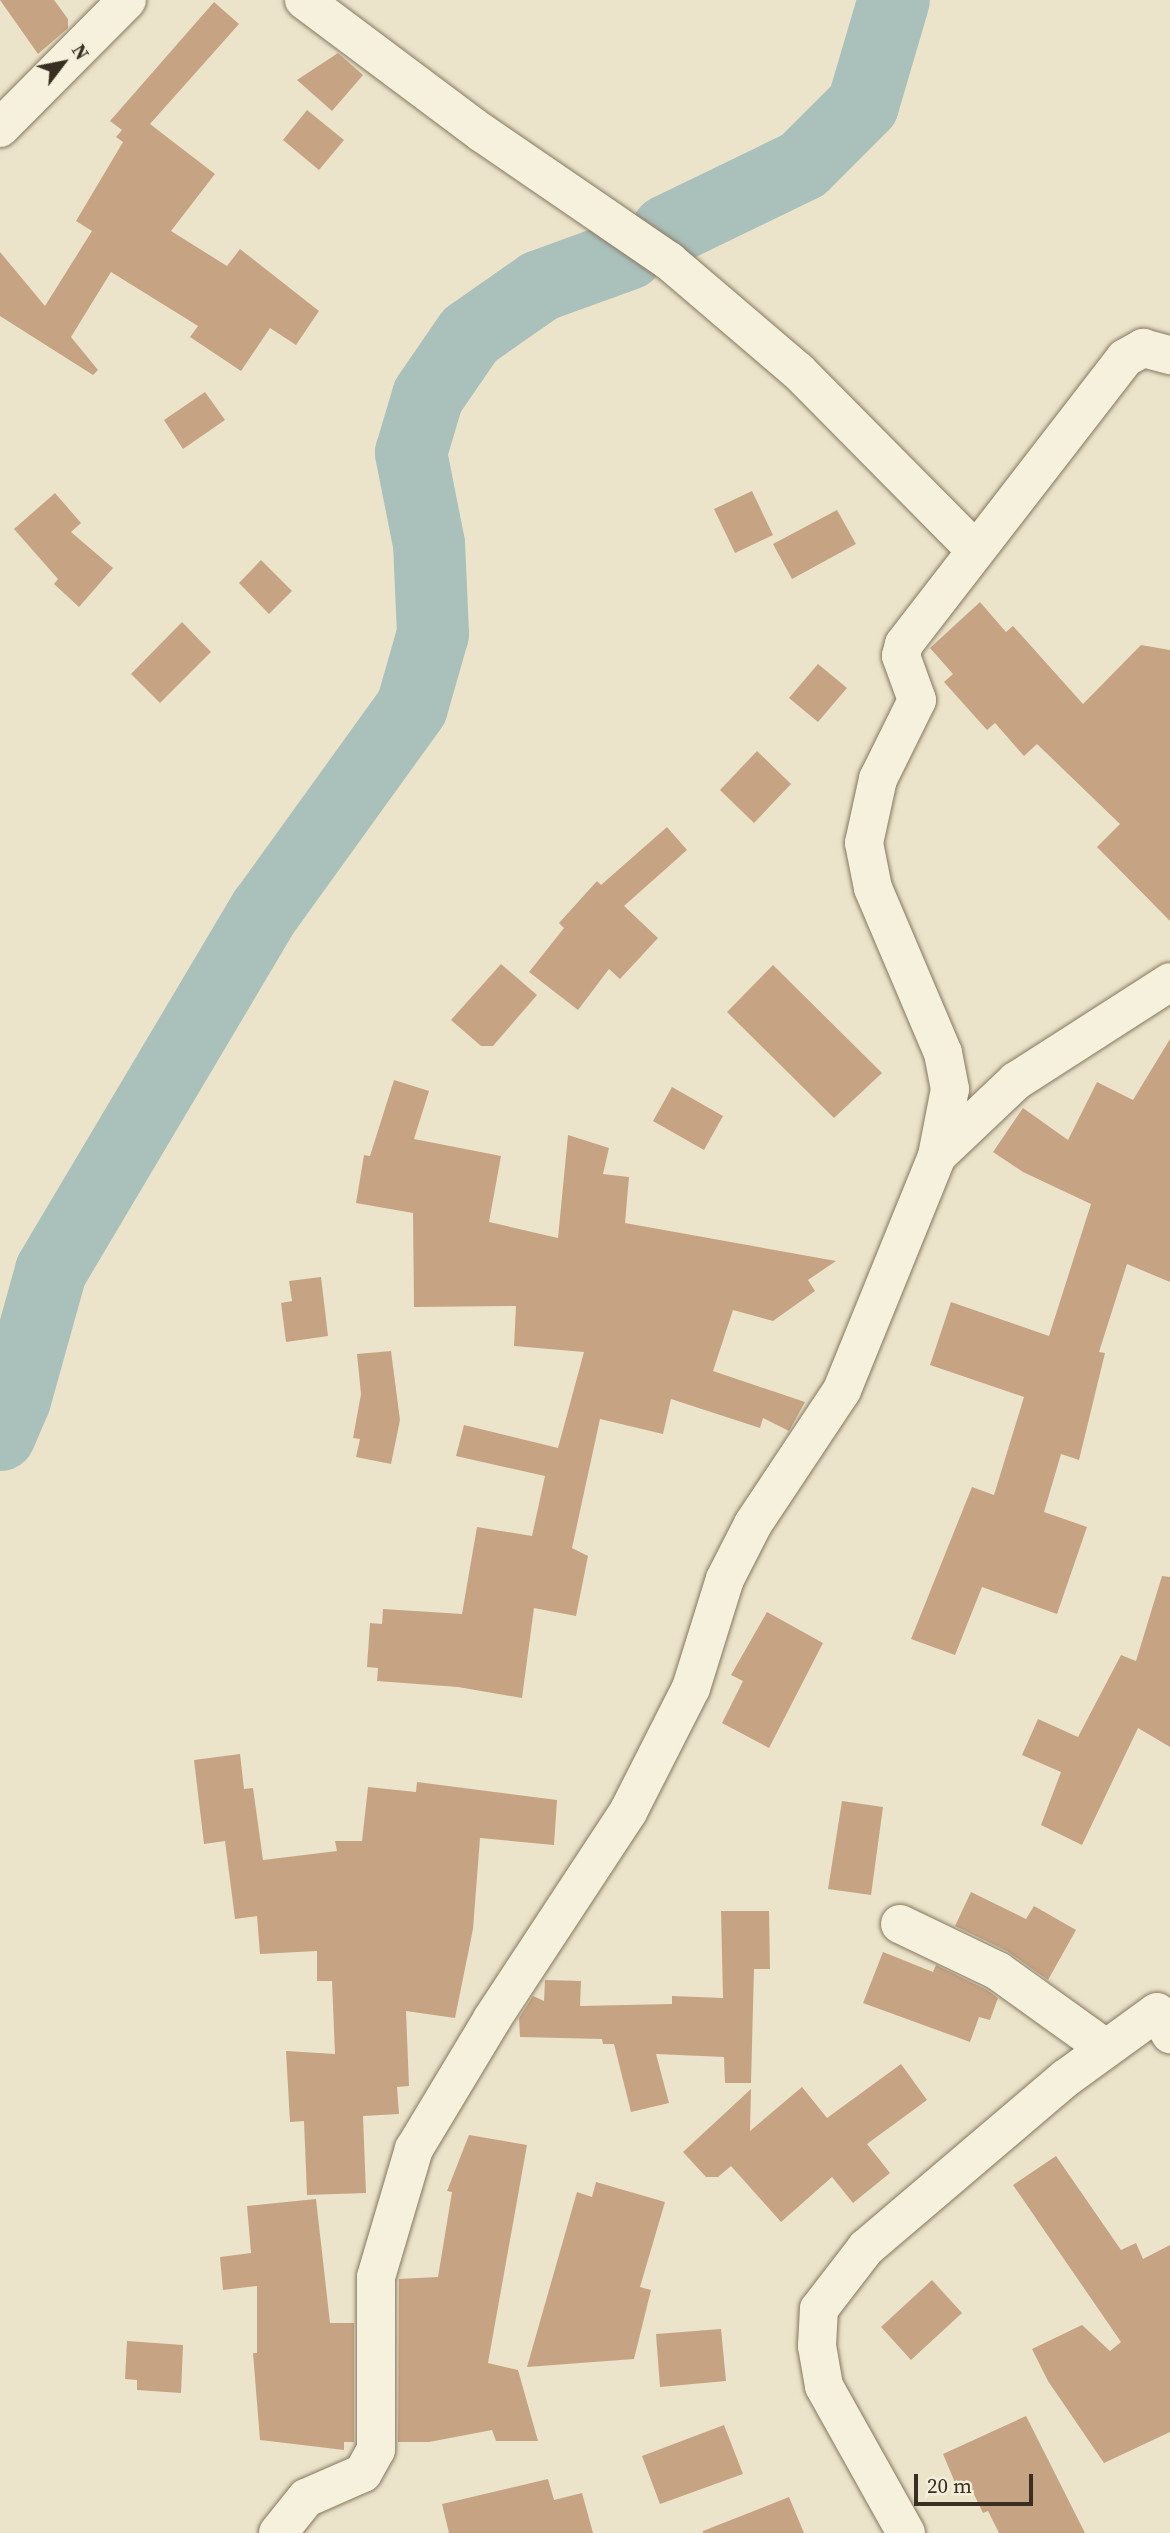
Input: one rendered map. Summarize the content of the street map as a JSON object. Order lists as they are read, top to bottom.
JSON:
{
  "scale_bar": "20 m",
  "north": "top right"
}
